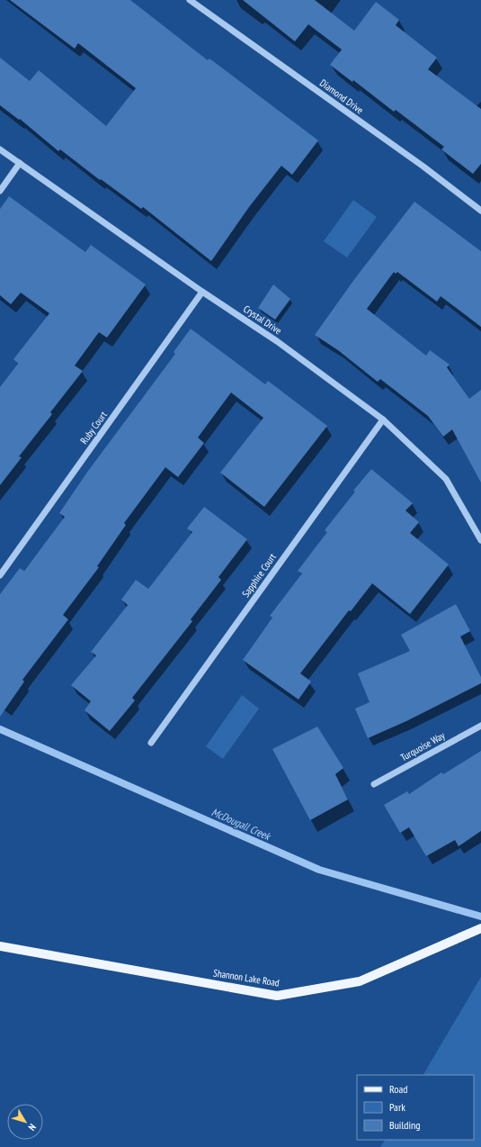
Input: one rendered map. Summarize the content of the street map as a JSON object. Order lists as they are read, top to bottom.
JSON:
{
  "streets": {
    "main road": ["Shannon Lake Road"],
    "lane": [
      "Diamond Drive",
      "Crystal Drive",
      "Ruby Court",
      "Sapphire Court",
      "Turquoise Way"
    ]
  },
  "crossings": [
    ["Crystal Drive", "Ruby Court"],
    ["Crystal Drive", "Sapphire Court"]
  ],
  "water": ["McDougall Creek"],
  "legend": ["Road", "Park", "Building"],
  "north": "bottom right"
}
